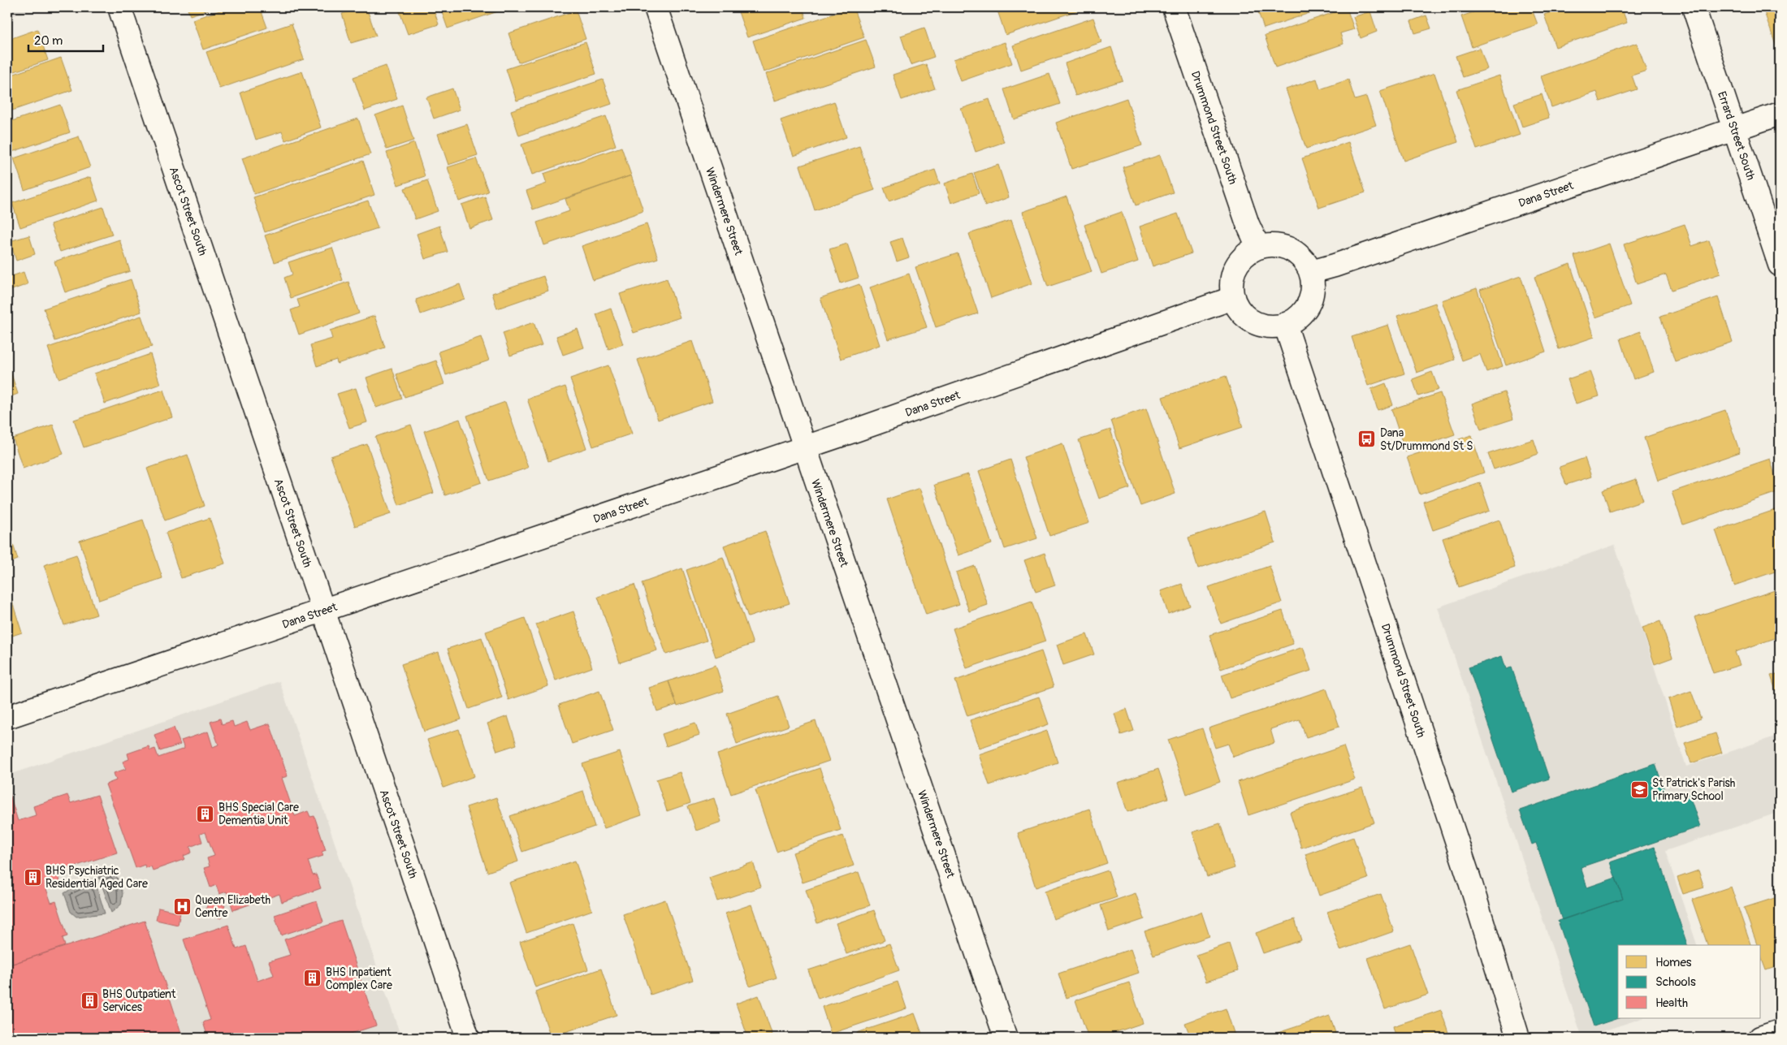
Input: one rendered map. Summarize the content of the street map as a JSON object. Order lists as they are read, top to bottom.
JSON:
{
  "streets": {
    "street": [
      "Drummond Street South",
      "Errard Street South",
      "Dana Street",
      "Ascot Street South",
      "Windermere Street"
    ]
  },
  "crossings": [
    ["Drummond Street South", "Dana Street"],
    ["Errard Street South", "Dana Street"],
    ["Dana Street", "Ascot Street South"],
    ["Dana Street", "Windermere Street"]
  ],
  "places": {
    "bus stop": ["Dana St/Drummond St S"],
    "school or university": ["St Patrick's Parish Primary School"],
    "building": [
      "BHS Special Care Dementia Unit",
      "BHS Psychiatric Residential Aged Care",
      "BHS Inpatient Complex Care",
      "BHS Outpatient Services"
    ],
    "hospital": ["Queen Elizabeth Centre"]
  },
  "legend": ["Homes", "Schools", "Health"],
  "scale_bar": "20 m"
}
